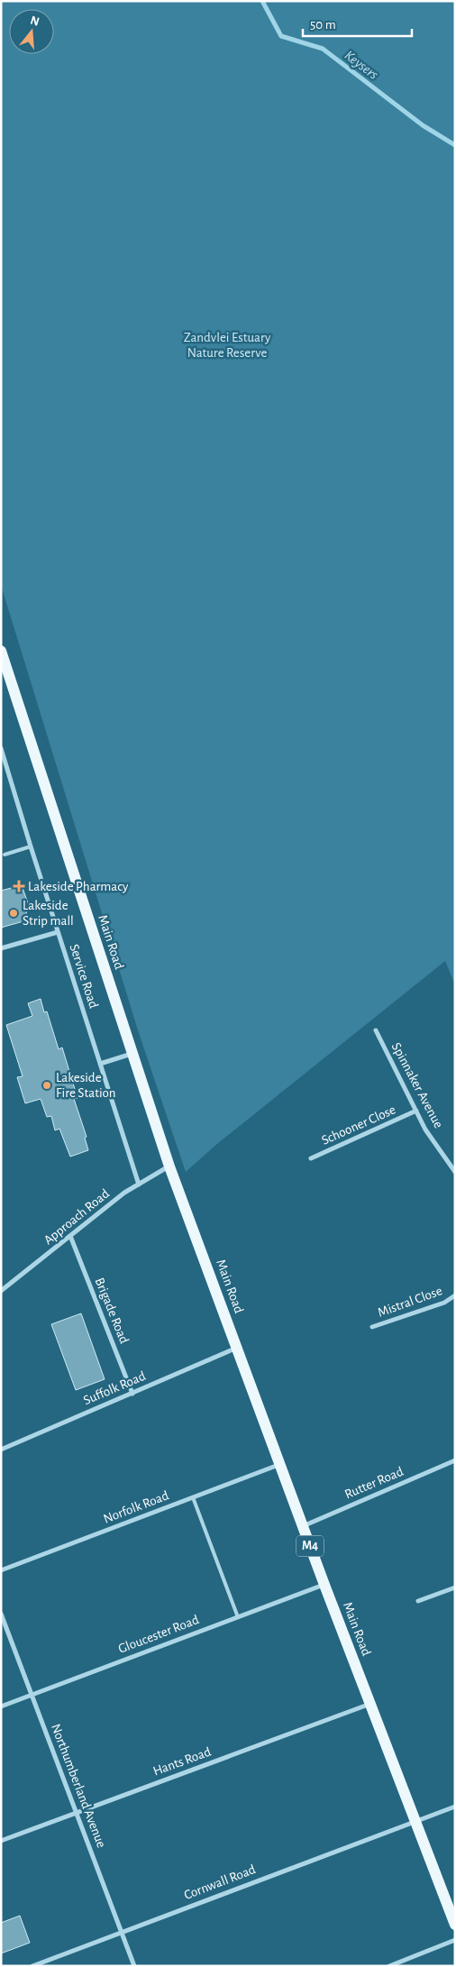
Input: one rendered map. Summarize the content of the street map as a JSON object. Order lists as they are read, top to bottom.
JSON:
{
  "streets": {
    "main road": ["Main Road", "M4"],
    "street": [
      "Service Road",
      "Spinnaker Avenue",
      "Schooner Close",
      "Approach Road",
      "Mistral Close",
      "Brigade Road",
      "Suffolk Road",
      "Rutter Road",
      "Norfolk Road",
      "Gloucester Road",
      "Hants Road",
      "Northumberland Avenue",
      "Cornwall Road"
    ]
  },
  "crossings": [
    ["Main Road", "Approach Road"],
    ["Main Road", "Suffolk Road"],
    ["Main Road", "Rutter Road"],
    ["Main Road", "Norfolk Road"],
    ["Main Road", "Gloucester Road"],
    ["Main Road", "Hants Road"],
    ["Main Road", "Cornwall Road"],
    ["Service Road", "Approach Road"],
    ["Spinnaker Avenue", "Schooner Close"],
    ["Approach Road", "Brigade Road"],
    ["Brigade Road", "Suffolk Road"],
    ["Gloucester Road", "Northumberland Avenue"],
    ["Hants Road", "Northumberland Avenue"],
    ["Northumberland Avenue", "Cornwall Road"]
  ],
  "water": ["Keysers"],
  "parks": ["Zandvlei Estuary Nature Reserve"],
  "places": {
    "health": ["Lakeside Pharmacy"],
    "other": ["Lakeside Strip mall", "Lakeside Fire Station"]
  },
  "scale_bar": "50 m",
  "north": "top"
}
